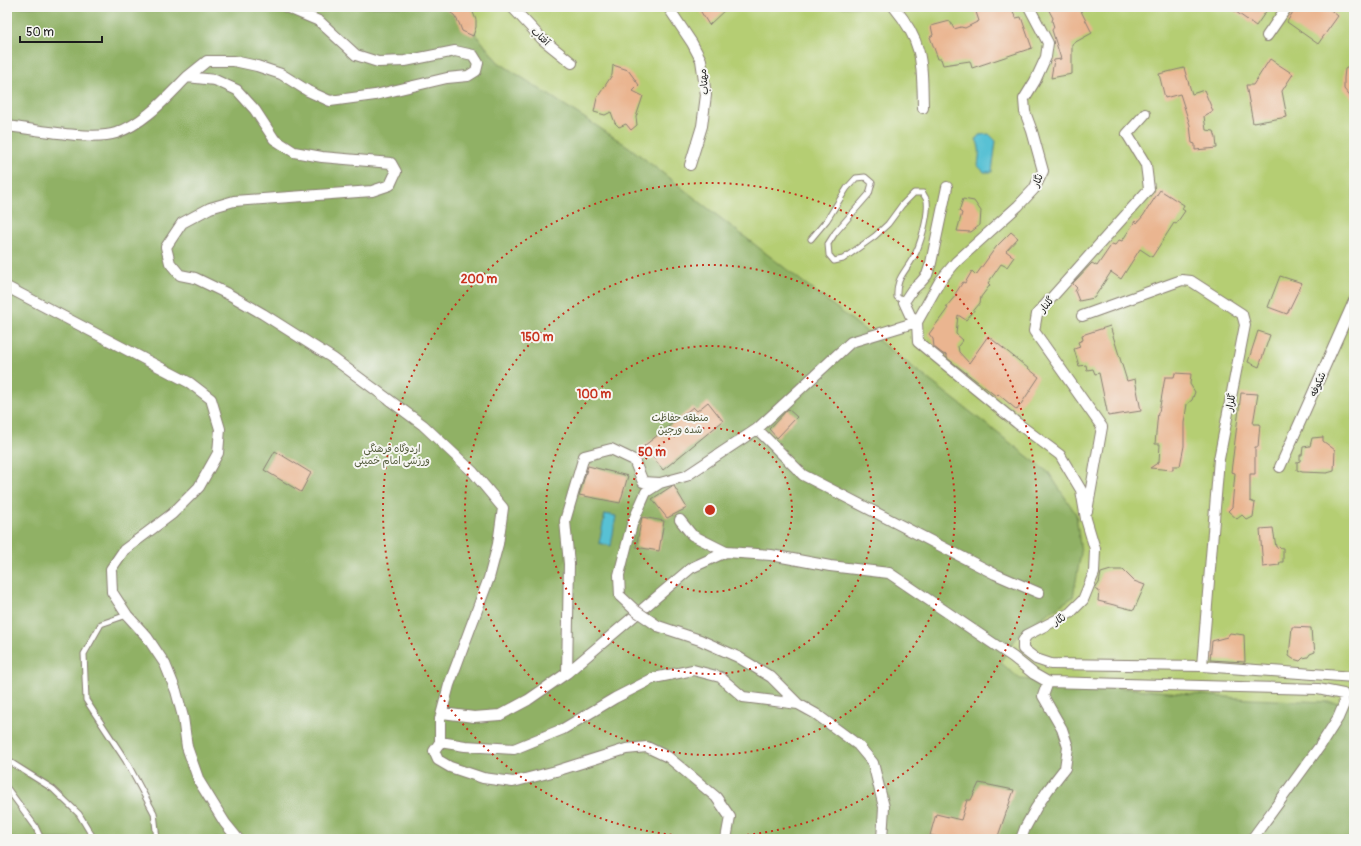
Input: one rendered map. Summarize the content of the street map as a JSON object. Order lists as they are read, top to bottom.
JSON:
{
  "streets": {
    "street": [
      "آفتاب",
      "مهتاب",
      "نگار",
      "گلنار",
      "شکوفه",
      "گلزار"
    ]
  },
  "crossings": [
    ["نگار", "گلنار"]
  ],
  "parks": ["منطقه حفاظت شده ورجین", "اردوگاه فرهنگی ورزشی امام خمینی"],
  "scale_bar": "50 m",
  "rings": [
    "200 m",
    "150 m",
    "100 m",
    "50 m"
  ]
}
